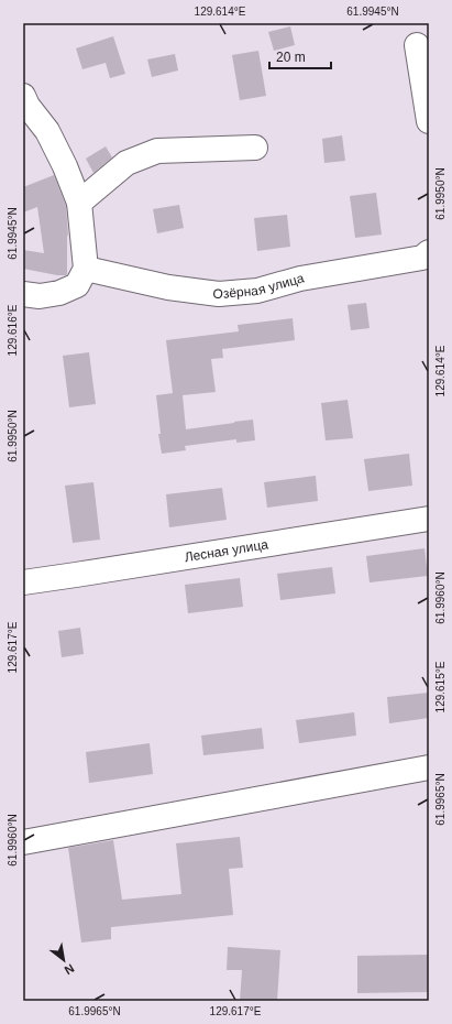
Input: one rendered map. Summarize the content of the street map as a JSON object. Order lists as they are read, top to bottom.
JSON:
{
  "streets": {
    "street": ["Озёрная улица", "Лесная улица"]
  },
  "scale_bar": "20 m",
  "north": "bottom right",
  "coordinates": [
    "129.614°E",
    "61.9945°N",
    "61.9950°N",
    "129.616°E",
    "61.9960°N",
    "129.617°E",
    "129.615°E",
    "61.9965°N"
  ]
}
